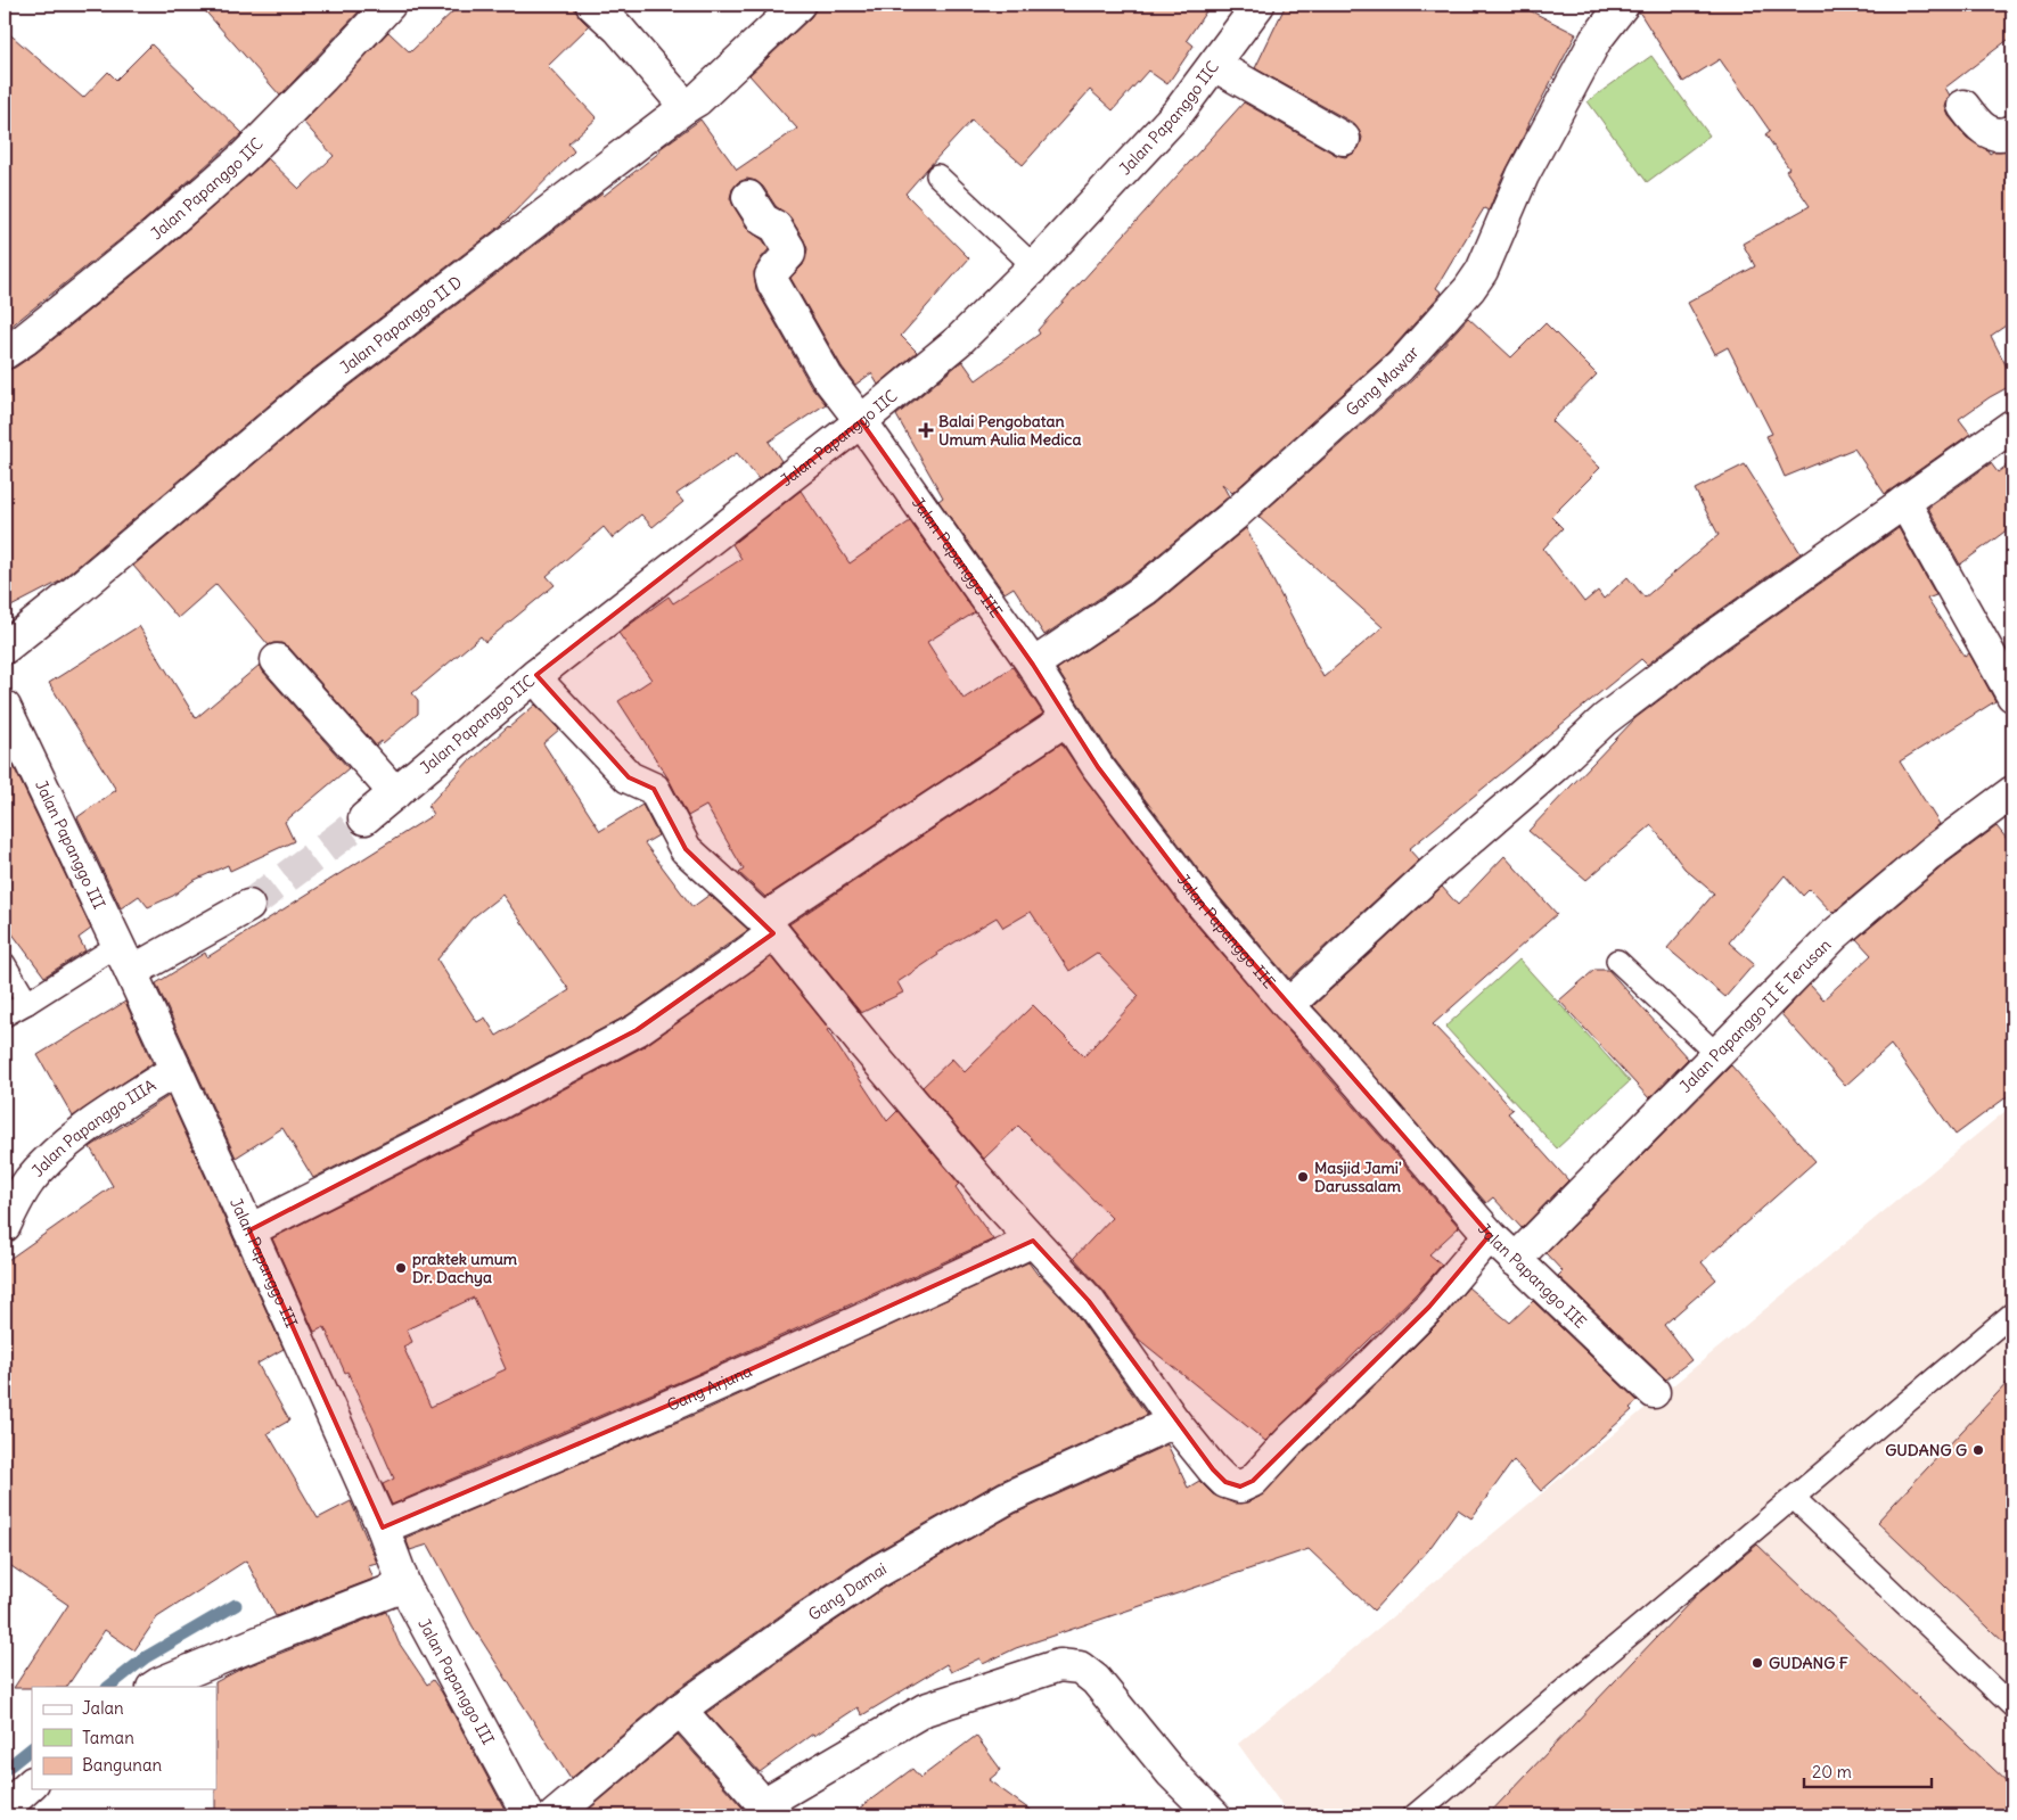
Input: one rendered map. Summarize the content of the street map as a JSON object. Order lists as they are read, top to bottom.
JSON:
{
  "streets": {
    "street": [
      "Jalan Papanggo IIC",
      "Jalan Papanggo II D",
      "Gang Mawar",
      "Jalan Papanggo IIE",
      "Jalan Papanggo III",
      "Jalan Papanggo II E Terusan",
      "Jalan Papanggo IIIA",
      "Gang Arjuna",
      "Gang Damai"
    ]
  },
  "crossings": [
    ["Jalan Papanggo IIC", "Jalan Papanggo IIE"],
    ["Gang Mawar", "Jalan Papanggo IIE"],
    ["Jalan Papanggo IIE", "Jalan Papanggo II E Terusan"],
    ["Jalan Papanggo III", "Jalan Papanggo IIIA"],
    ["Jalan Papanggo III", "Gang Arjuna"]
  ],
  "places": {
    "health": ["Balai Pengobatan Umum Aulia Medica"],
    "other": [
      "Masjid Jami' Darussalam",
      "praktek umum Dr. Dachya",
      "GUDANG G",
      "GUDANG F"
    ]
  },
  "legend": ["Jalan", "Taman", "Bangunan"],
  "scale_bar": "20 m"
}
